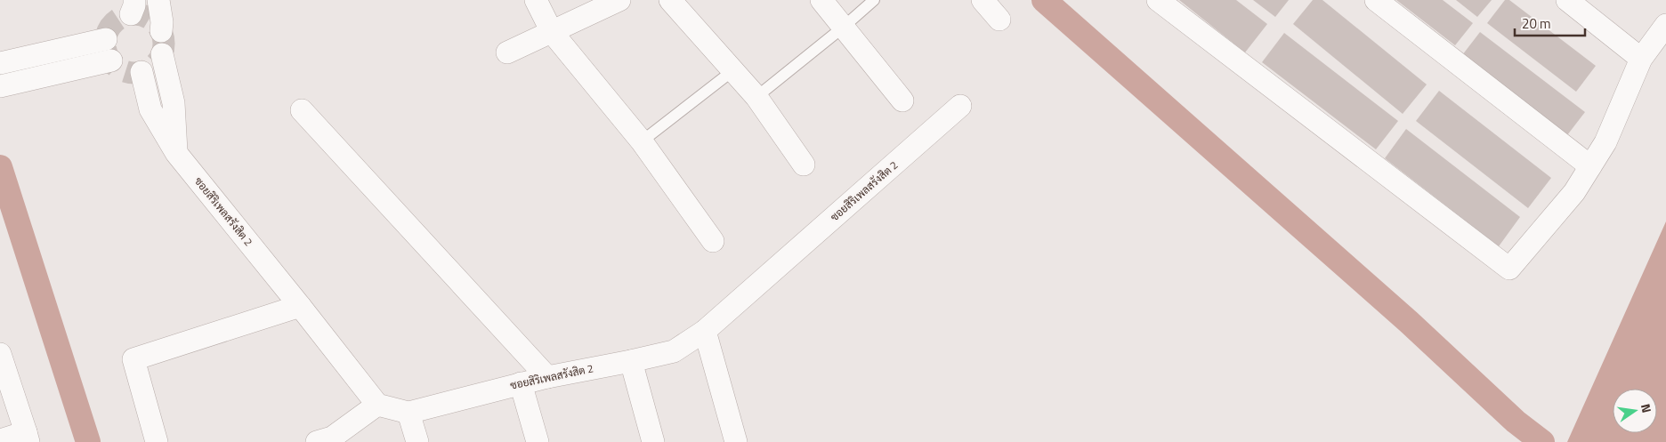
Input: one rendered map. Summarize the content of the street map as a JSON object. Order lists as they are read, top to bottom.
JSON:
{
  "streets": {
    "street": ["ซอยสิริเพลสรังสิต 2"]
  },
  "scale_bar": "20 m",
  "north": "right"
}
